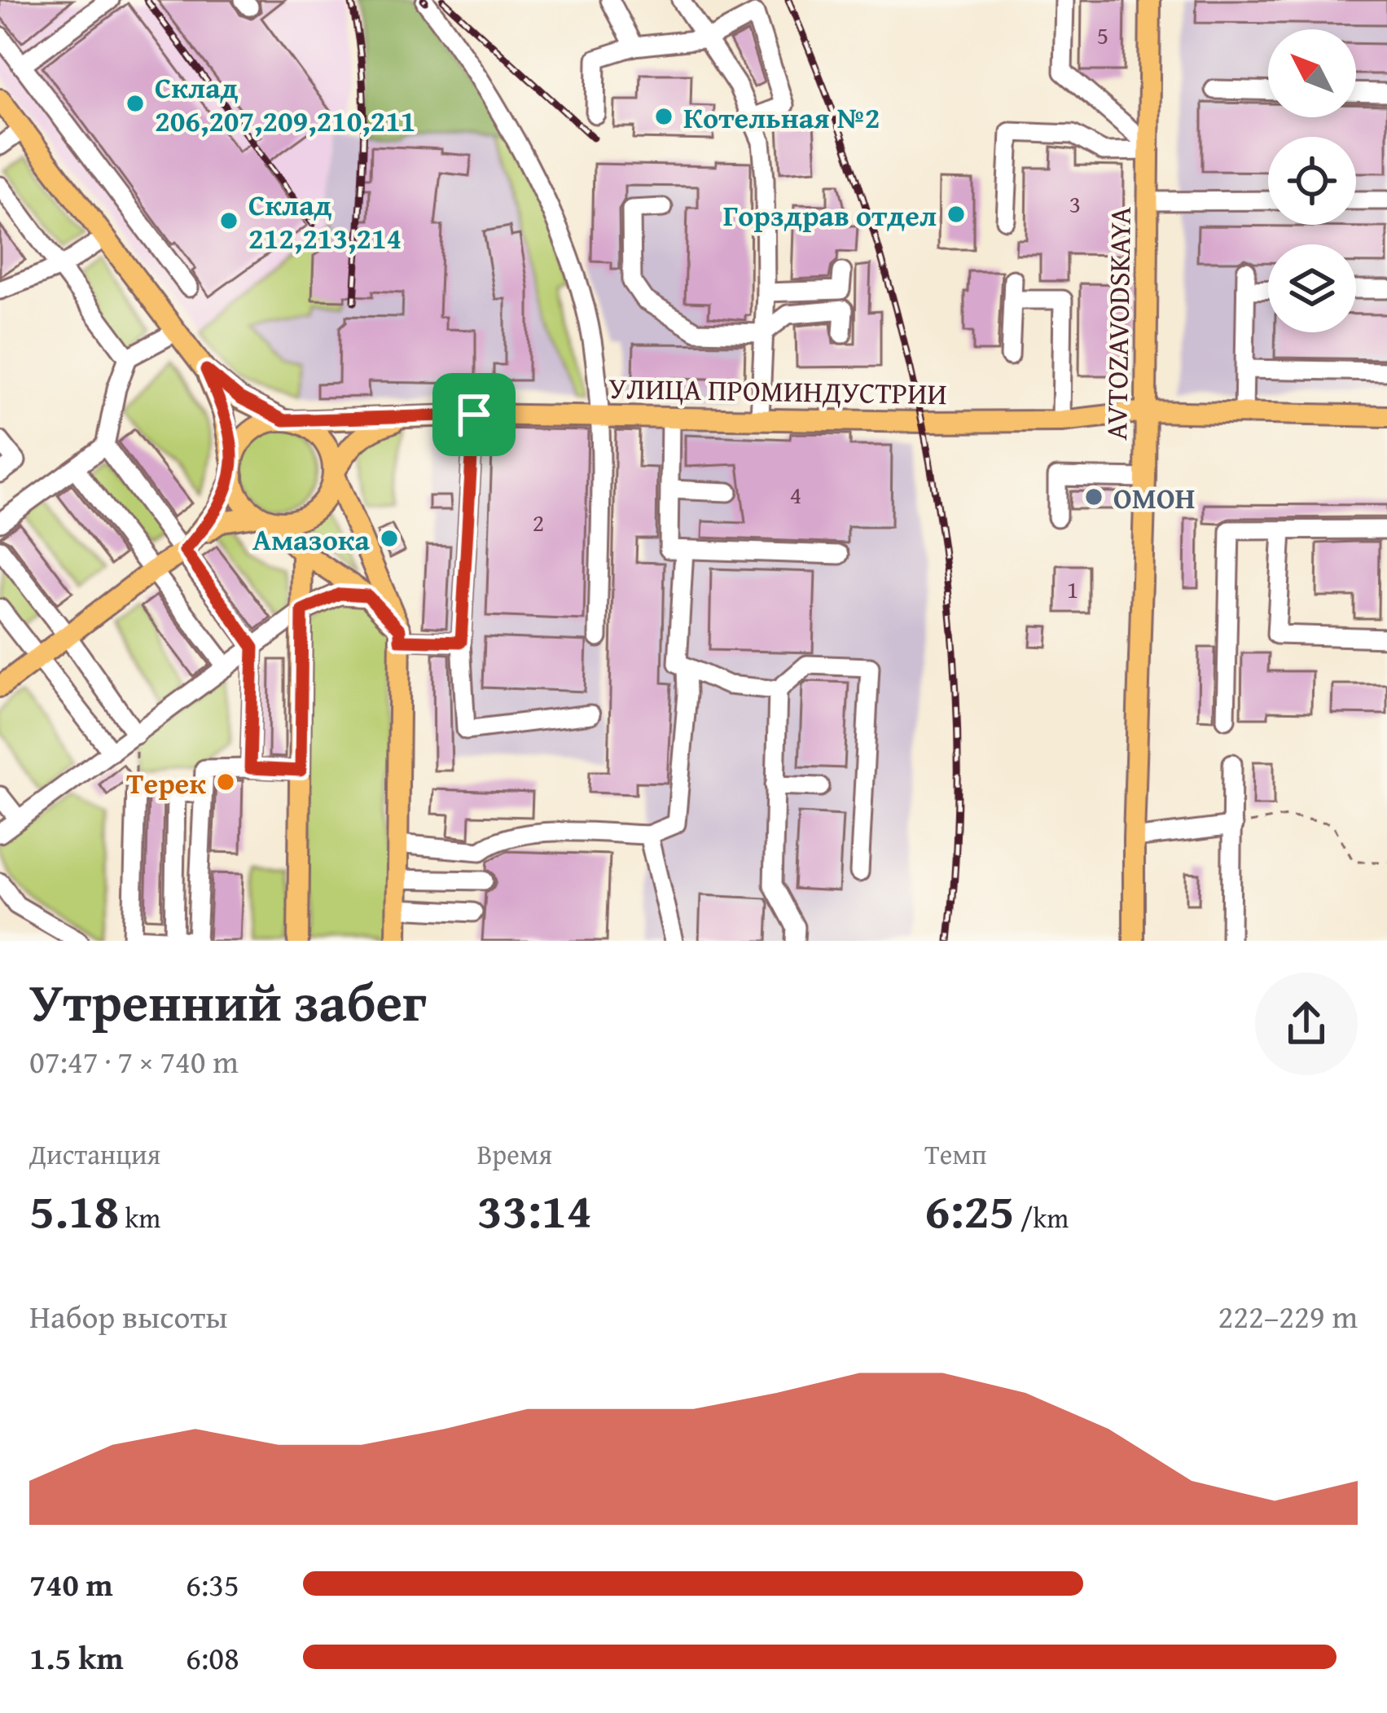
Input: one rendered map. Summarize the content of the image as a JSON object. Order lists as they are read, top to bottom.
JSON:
{
  "streets": {
    "main road": ["AVTOZAVODSKAYA", "УЛИЦА ПРОМИНДУСТРИИ"]
  },
  "crossings": [
    ["AVTOZAVODSKAYA", "УЛИЦА ПРОМИНДУСТРИИ"]
  ],
  "places": [
    "Склад 206,207,209,210,211",
    "Котельная №2",
    "Горздрав отдел",
    "Склад 212,213,214",
    "ОМОН",
    "Амазока",
    "Терек"
  ],
  "house_numbers": [
    "5",
    "3",
    "4",
    "2",
    "1"
  ],
  "north": "top left",
  "page": {
    "heading": ["Утренний забег", "07:47 · 7 × 740 m"],
    "stats": [
      ["Дистанция", "5.18 km"],
      ["Время", "33:14"],
      ["Темп", "6:25 /km"]
    ],
    "chart": ["Набор высоты", "222–229 m"],
    "list": [
      {
        "name": "740 m",
        "note": "6:35"
      },
      {
        "name": "1.5 km",
        "note": "6:08"
      }
    ]
  }
}
